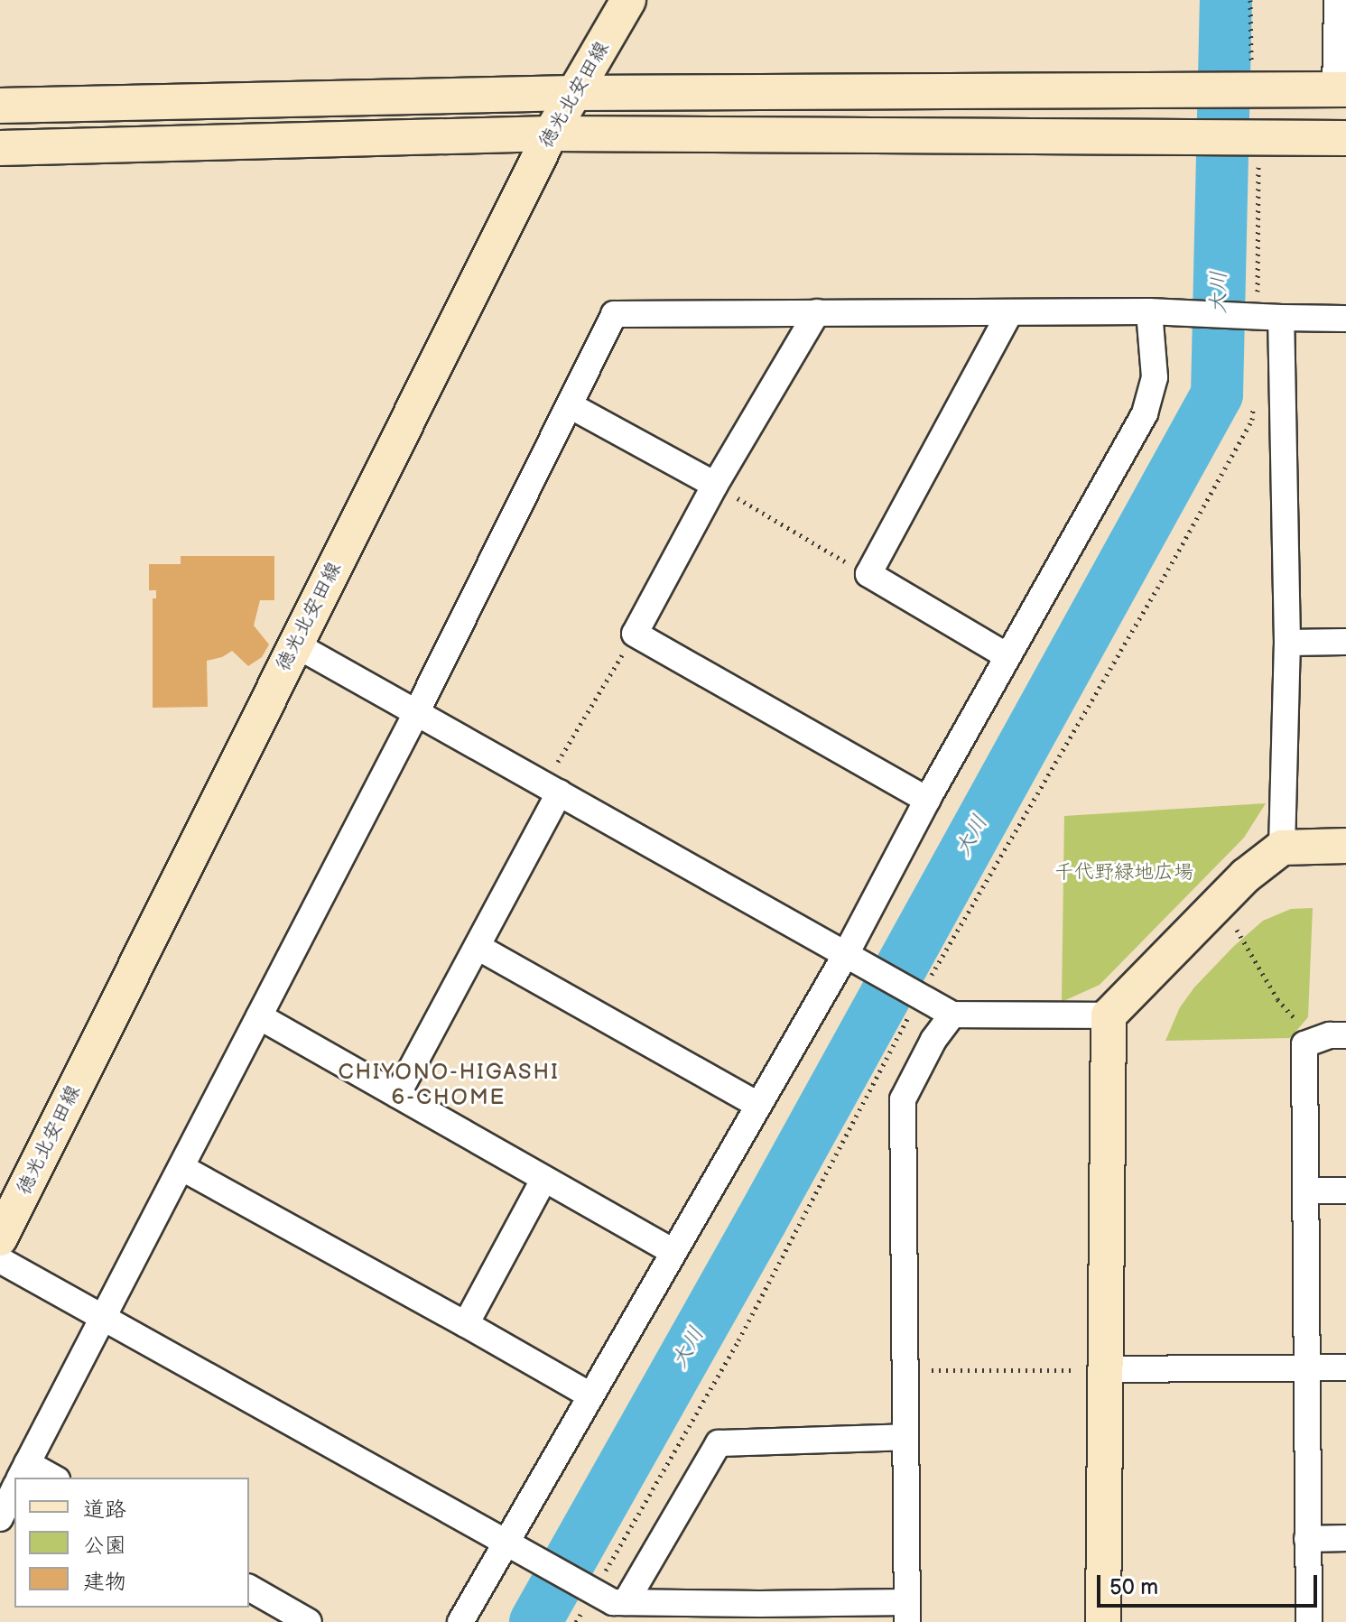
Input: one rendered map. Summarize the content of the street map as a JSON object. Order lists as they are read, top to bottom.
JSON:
{
  "streets": {
    "street": ["徳光北安田線"]
  },
  "districts": ["CHIYONO-HIGASHI 6-CHOME"],
  "water": ["大川"],
  "parks": ["千代野緑地広場"],
  "legend": ["道路", "公園", "建物"],
  "scale_bar": "50 m"
}
